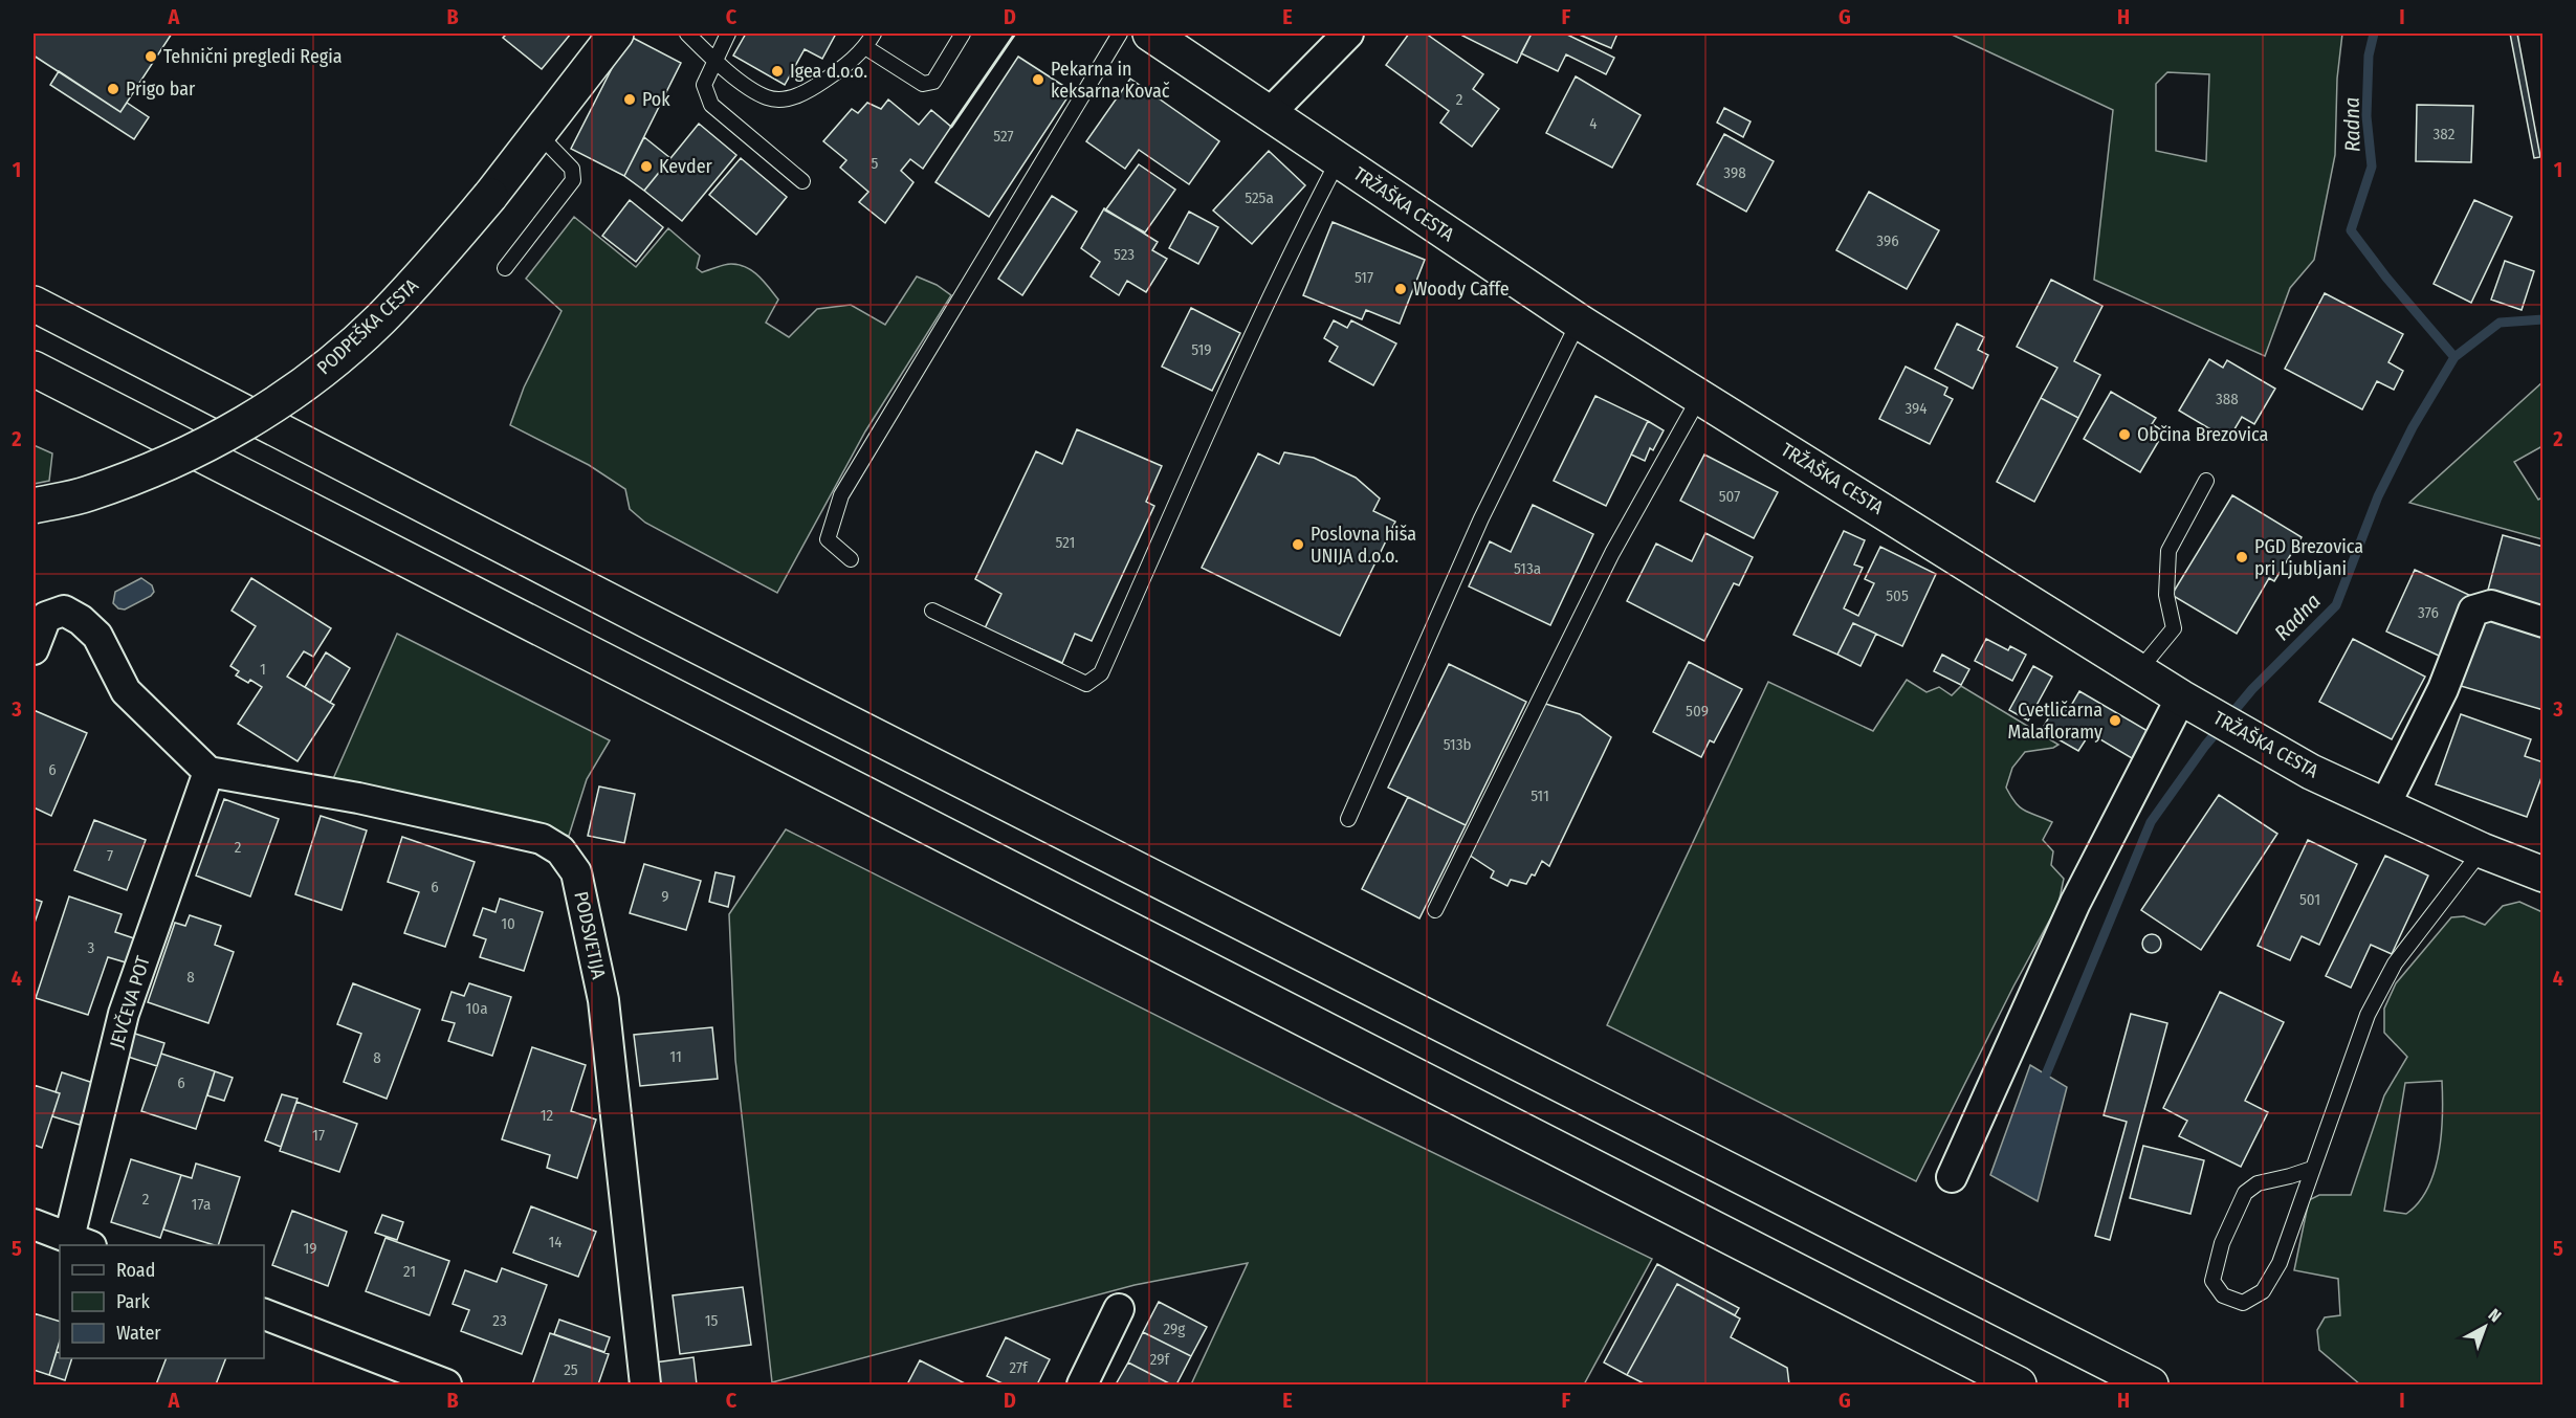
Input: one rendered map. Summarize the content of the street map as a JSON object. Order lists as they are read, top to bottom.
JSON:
{
  "streets": {
    "main road": ["TRŽAŠKA CESTA", "PODPEŠKA CESTA"],
    "street": ["PODSVETIJA", "JEVČEVA POT"]
  },
  "crossings": [
    ["PODSVETIJA", "JEVČEVA POT"]
  ],
  "water": ["Radna"],
  "places": [
    "Tehnični pregledi Regia",
    "Igea d.o.o.",
    "Pekarna in keksarna Kovač",
    "Prigo bar",
    "Pok",
    "Kevder",
    "Woody Caffe",
    "Občina Brezovica",
    "Poslovna hiša UNIJA d.o.o.",
    "PGD Brezovica pri Ljubljani",
    "Cvetličarna Malafloramy"
  ],
  "house_numbers": [
    "2",
    "4",
    "382",
    "527",
    "5",
    "398",
    "525a",
    "396",
    "523",
    "517",
    "519",
    "388",
    "394",
    "507",
    "521",
    "513a",
    "505",
    "376",
    "1",
    "509",
    "513b",
    "6",
    "511",
    "2",
    "7",
    "6",
    "9",
    "501",
    "10",
    "3",
    "8",
    "10a",
    "11",
    "8",
    "6",
    "12",
    "17",
    "2",
    "17a",
    "14",
    "19",
    "21",
    "23",
    "15",
    "29g",
    "29f",
    "27f",
    "25"
  ],
  "legend": ["Road", "Park", "Water"],
  "north": "top right",
  "grid": {
    "columns": [
      "A",
      "B",
      "C",
      "D",
      "E",
      "F",
      "G",
      "H",
      "I"
    ],
    "rows": [
      "1",
      "2",
      "3",
      "4",
      "5"
    ]
  }
}
